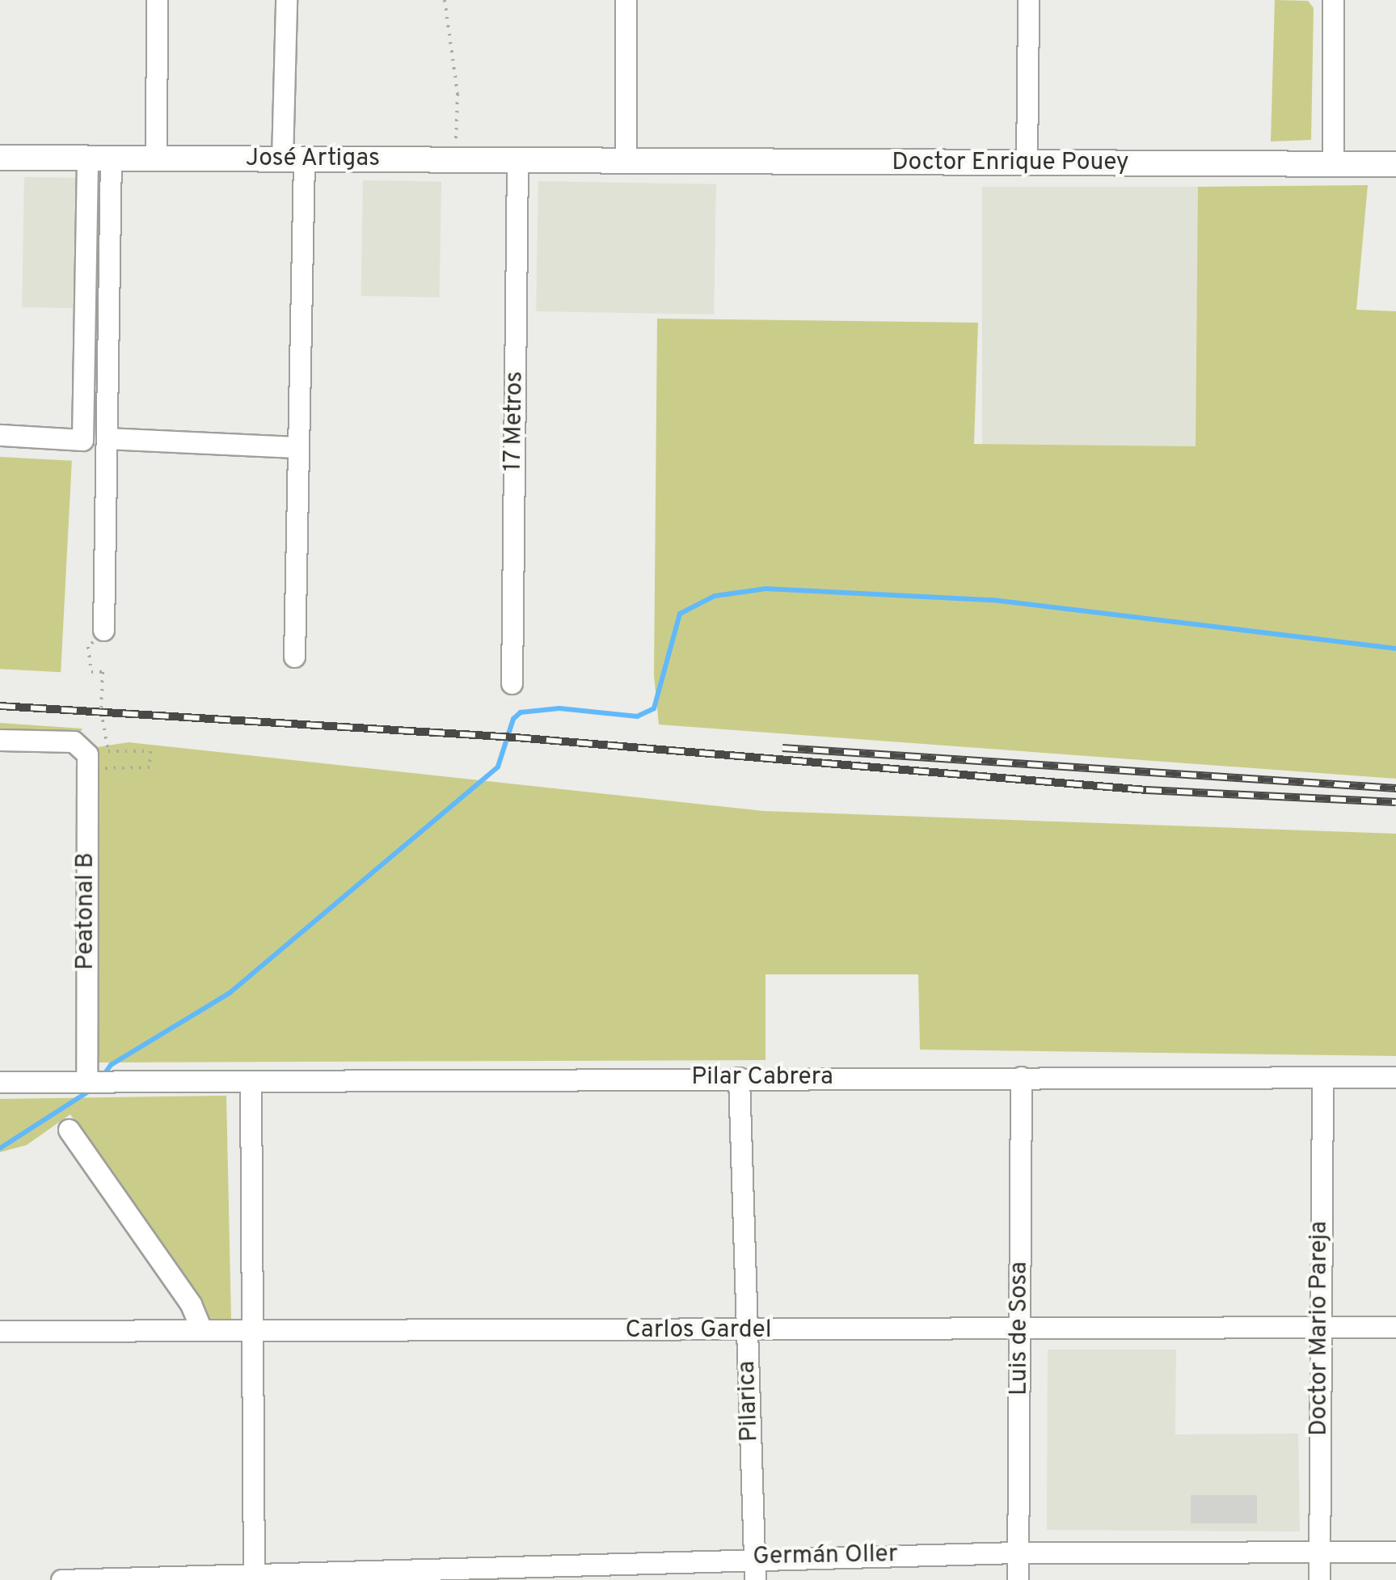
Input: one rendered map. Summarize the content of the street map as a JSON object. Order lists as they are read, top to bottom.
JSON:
{
  "streets": {
    "street": [
      "José Artigas",
      "Doctor Enrique Pouey",
      "17 Metros",
      "Peatonal B",
      "Pilar Cabrera",
      "Luis de Sosa",
      "Doctor Mario Pareja",
      "Carlos Gardel",
      "Pilarica",
      "Germán Oller"
    ]
  },
  "crossings": [
    ["José Artigas", "Doctor Enrique Pouey"],
    ["José Artigas", "17 Metros"],
    ["Peatonal B", "Pilar Cabrera"],
    ["Pilar Cabrera", "Luis de Sosa"],
    ["Pilar Cabrera", "Doctor Mario Pareja"],
    ["Pilar Cabrera", "Pilarica"],
    ["Luis de Sosa", "Carlos Gardel"],
    ["Luis de Sosa", "Germán Oller"],
    ["Doctor Mario Pareja", "Carlos Gardel"],
    ["Doctor Mario Pareja", "Germán Oller"],
    ["Carlos Gardel", "Pilarica"],
    ["Pilarica", "Germán Oller"]
  ]
}
